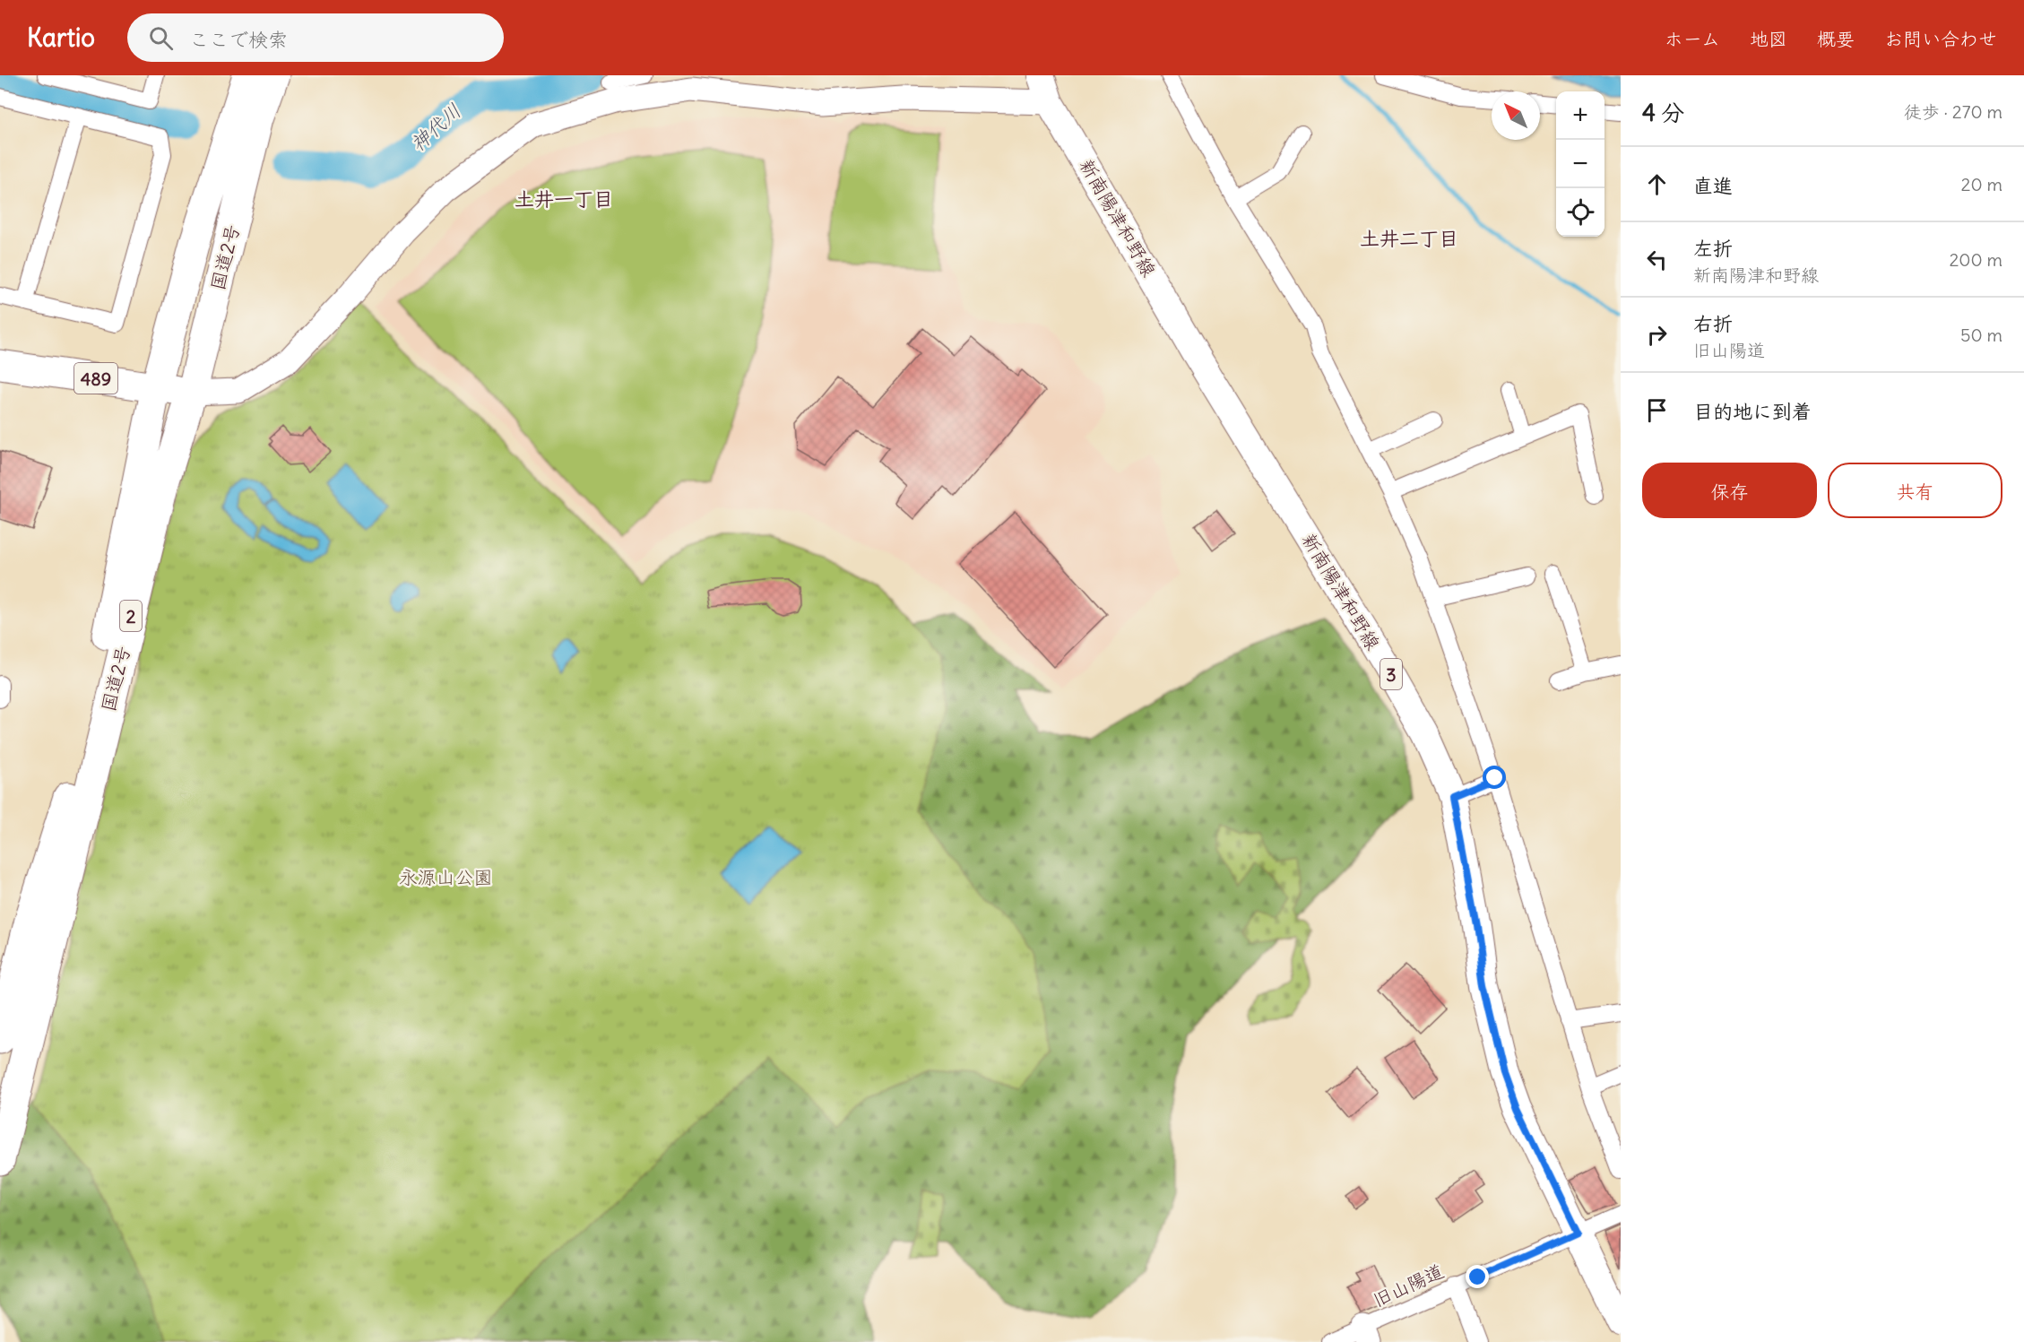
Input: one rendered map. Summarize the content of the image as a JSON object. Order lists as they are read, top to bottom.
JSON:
{
  "streets": {
    "highway": ["国道2号", "489", "2"],
    "main road": ["新南陽津和野線", "3"],
    "street": ["旧山陽道"]
  },
  "crossings": [
    ["新南陽津和野線", "旧山陽道"],
    ["国道2号", "489"]
  ],
  "districts": ["土井一丁目", "土井二丁目"],
  "water": ["神代川"],
  "parks": ["永源山公園"],
  "north": "top left",
  "page": {
    "header": "Kartio",
    "search": "ここで検索",
    "nav": [
      "ホーム",
      "地図",
      "概要",
      "お問い合わせ"
    ],
    "heading": ["4 分", "徒歩 · 270 m"],
    "map_buttons": ["+", "−"],
    "list": [
      ["直進", "20 m"],
      ["左折", "新南陽津和野線", "200 m"],
      ["右折", "旧山陽道", "50 m"],
      "目的地に到着"
    ],
    "buttons": ["保存", "共有"]
  }
}
